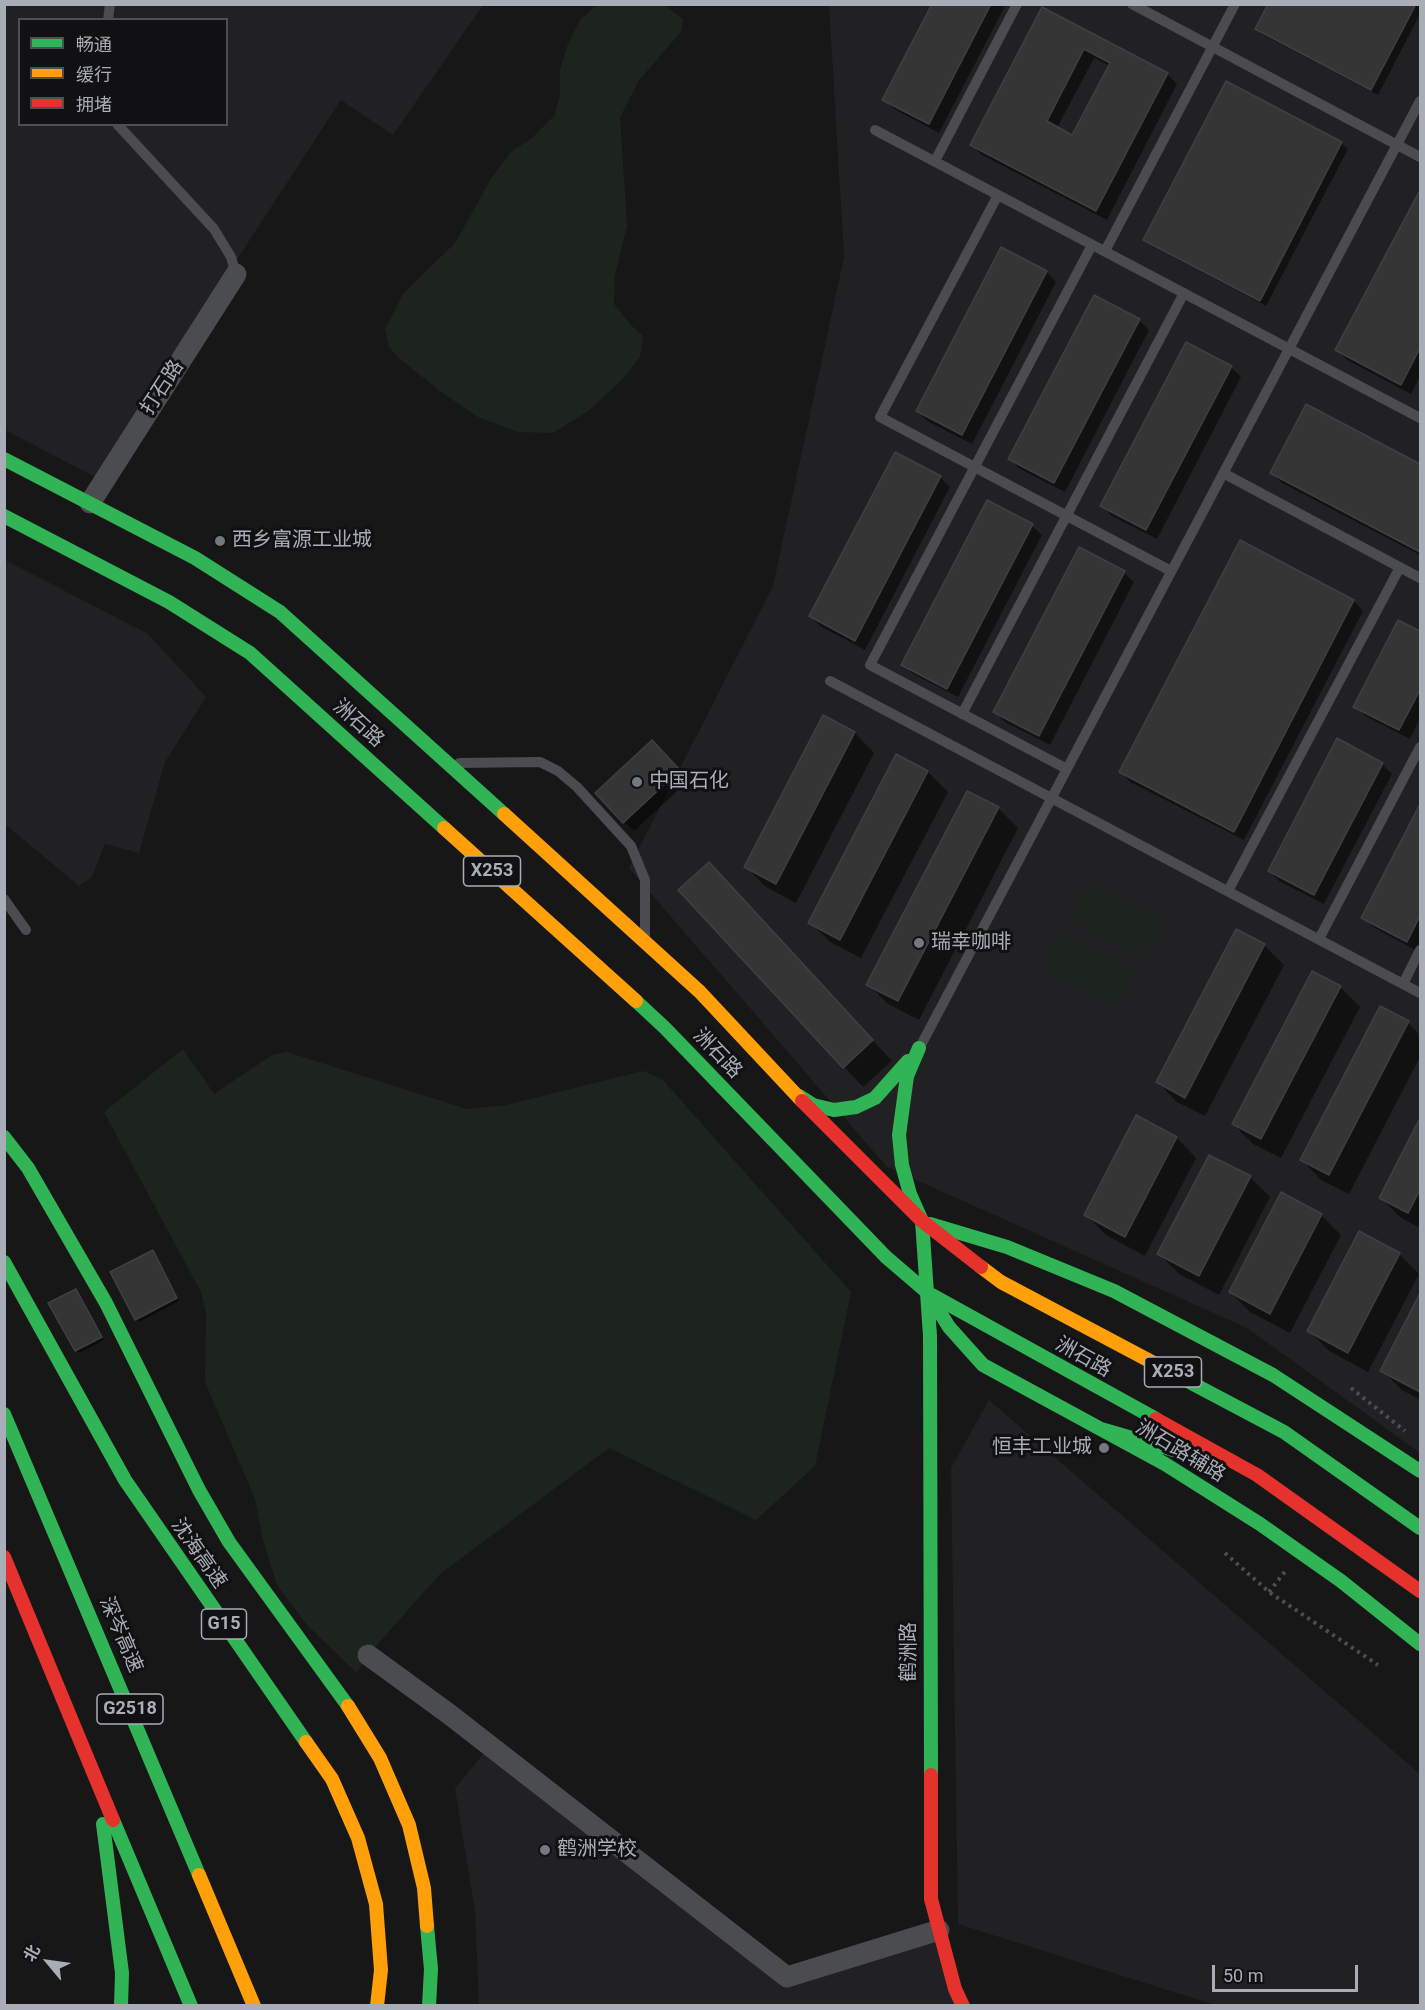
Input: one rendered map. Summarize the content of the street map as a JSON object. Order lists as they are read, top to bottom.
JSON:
{
  "streets": {
    "main road": [
      "洲石路",
      "X253",
      "洲石路辅路",
      "沈海高速",
      "G15",
      "深岑高速",
      "鹤洲路",
      "G2518"
    ],
    "street": ["打石路"]
  },
  "crossings": [
    ["打石路", "洲石路"],
    ["洲石路", "洲石路辅路"],
    ["洲石路", "鹤洲路"],
    ["洲石路辅路", "鹤洲路"]
  ],
  "places": [
    "西乡富源工业城",
    "中国石化",
    "瑞幸咖啡",
    "恒丰工业城",
    "鹤洲学校"
  ],
  "legend": ["畅通", "缓行", "拥堵"],
  "scale_bar": "50 m",
  "north": "top left"
}
